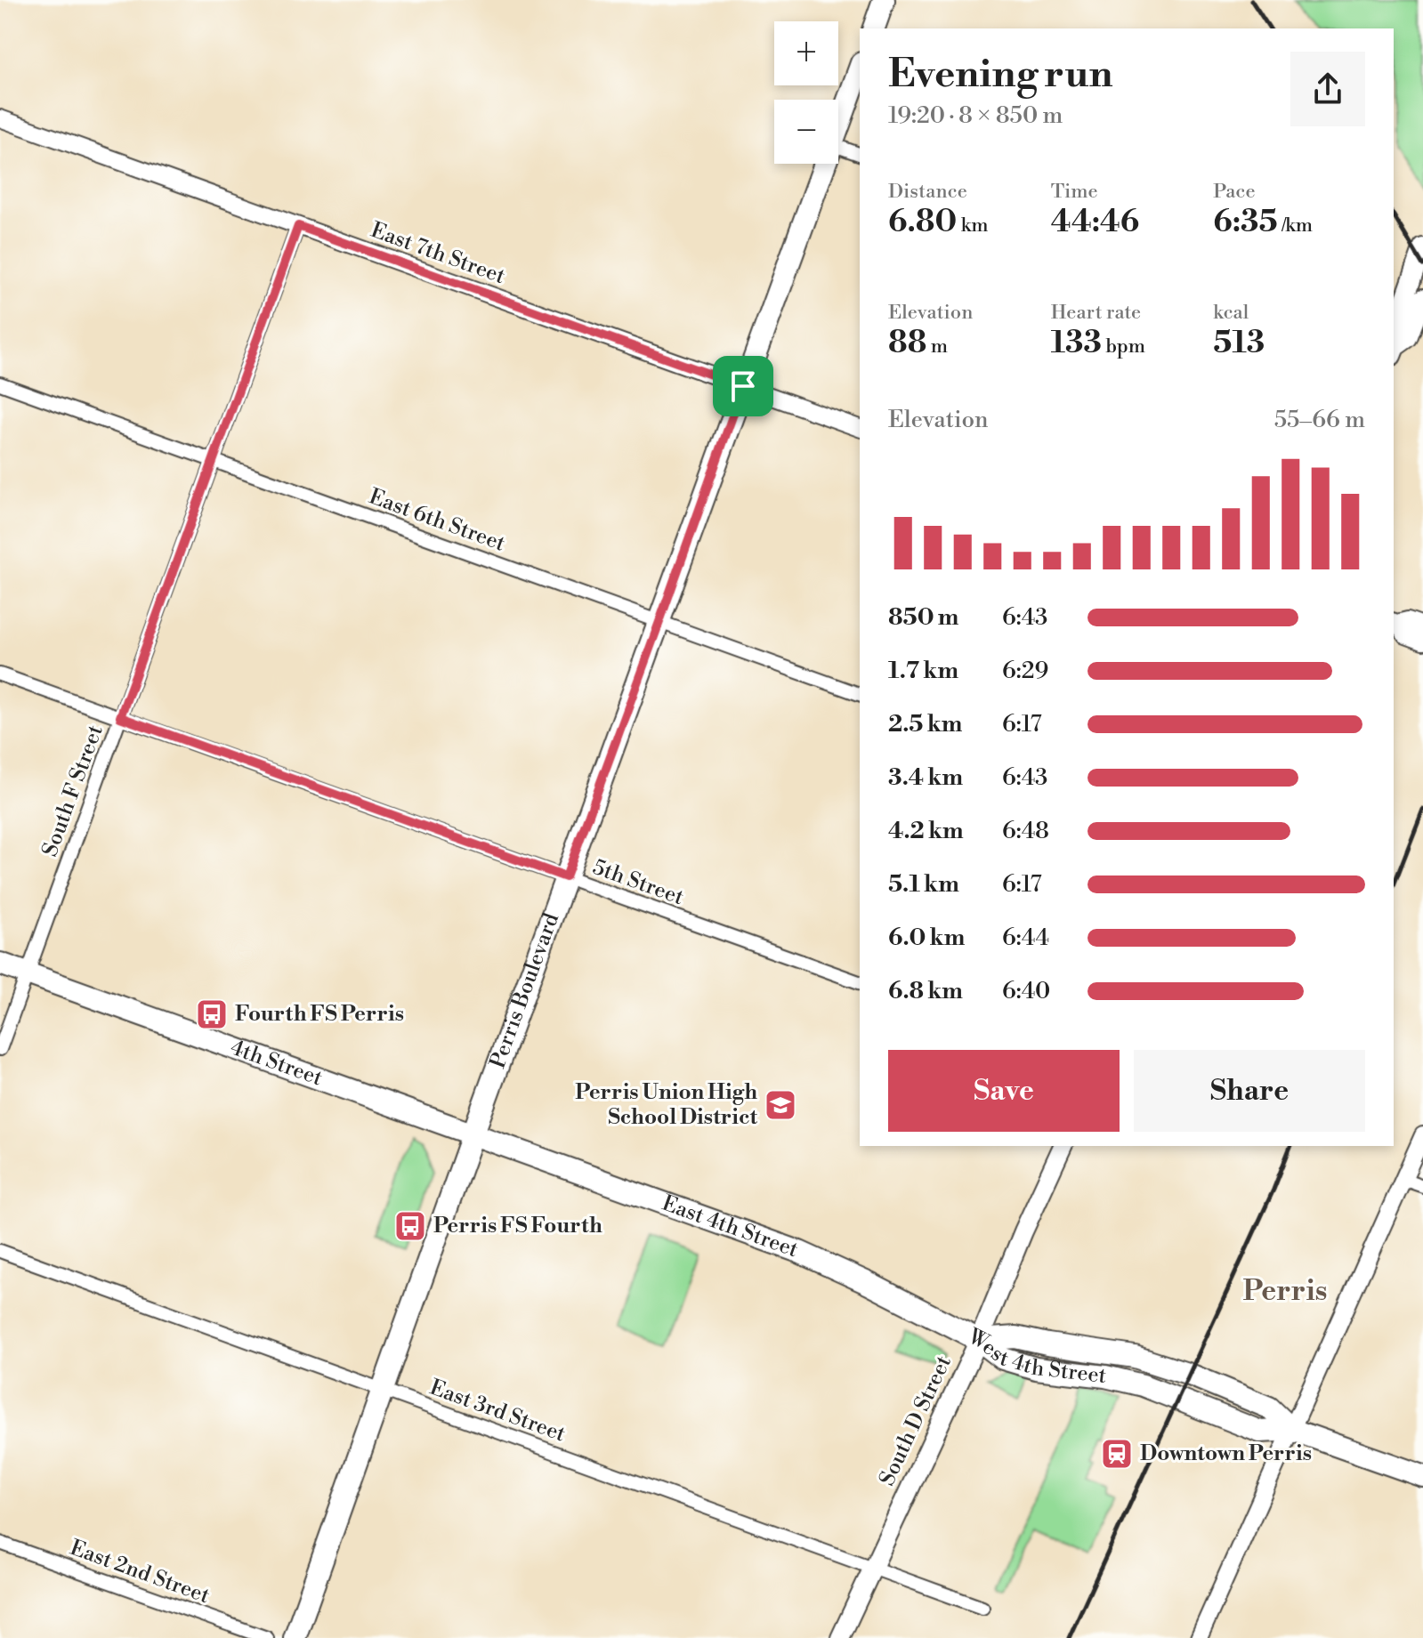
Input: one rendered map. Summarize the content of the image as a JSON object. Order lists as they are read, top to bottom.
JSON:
{
  "streets": {
    "main road": [
      "Perris Boulevard",
      "4th Street",
      "East 4th Street",
      "West 4th Street",
      "South D Street"
    ],
    "street": [
      "East 7th Street",
      "East 6th Street",
      "South F Street",
      "5th Street",
      "East 3rd Street",
      "East 2nd Street"
    ]
  },
  "crossings": [
    ["East 7th Street", "South F Street"],
    ["East 7th Street", "Perris Boulevard"],
    ["East 6th Street", "South F Street"],
    ["East 6th Street", "Perris Boulevard"],
    ["South F Street", "5th Street"],
    ["South F Street", "4th Street"],
    ["5th Street", "Perris Boulevard"],
    ["Perris Boulevard", "4th Street"],
    ["Perris Boulevard", "East 4th Street"],
    ["Perris Boulevard", "East 3rd Street"],
    ["4th Street", "East 4th Street"],
    ["East 4th Street", "West 4th Street"],
    ["East 4th Street", "South D Street"],
    ["West 4th Street", "South D Street"],
    ["East 3rd Street", "South D Street"]
  ],
  "districts": ["Perris"],
  "places": {
    "bus stop": ["Fourth FS Perris", "Perris FS Fourth"],
    "school or university": ["Perris Union High School District"],
    "station": ["Downtown Perris"]
  },
  "page": {
    "map_buttons": ["+", "−"],
    "heading": ["Evening run", "19:20 · 8 × 850 m"],
    "stats": [
      ["Distance", "6.80 km"],
      ["Time", "44:46"],
      ["Pace", "6:35 /km"],
      ["Elevation", "88 m"],
      ["Heart rate", "133 bpm"],
      ["kcal", "513"]
    ],
    "chart": ["Elevation", "55–66 m"],
    "list": [
      {
        "name": "850 m",
        "note": "6:43"
      },
      {
        "name": "1.7 km",
        "note": "6:29"
      },
      {
        "name": "2.5 km",
        "note": "6:17"
      },
      {
        "name": "3.4 km",
        "note": "6:43"
      },
      {
        "name": "4.2 km",
        "note": "6:48"
      },
      {
        "name": "5.1 km",
        "note": "6:17"
      },
      {
        "name": "6.0 km",
        "note": "6:44"
      },
      {
        "name": "6.8 km",
        "note": "6:40"
      }
    ],
    "buttons": ["Save", "Share"]
  }
}
